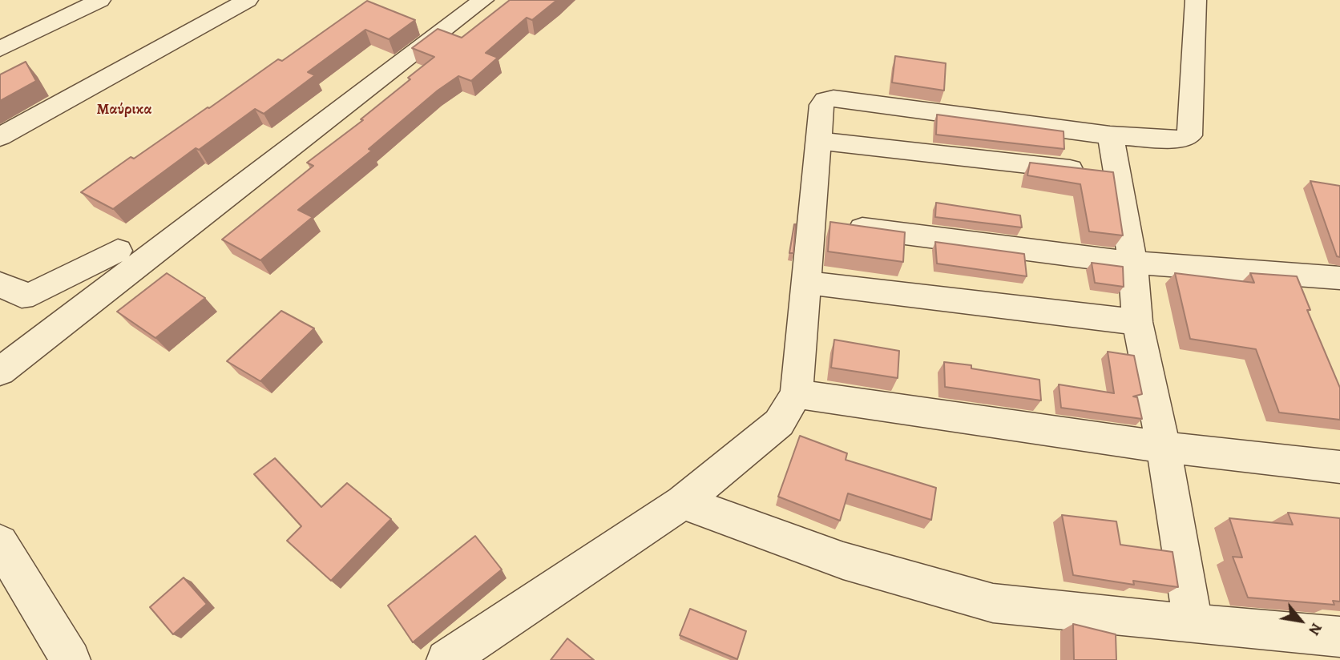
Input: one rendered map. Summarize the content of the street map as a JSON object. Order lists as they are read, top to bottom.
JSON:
{
  "districts": ["Μαύρικα"],
  "north": "bottom right"
}
